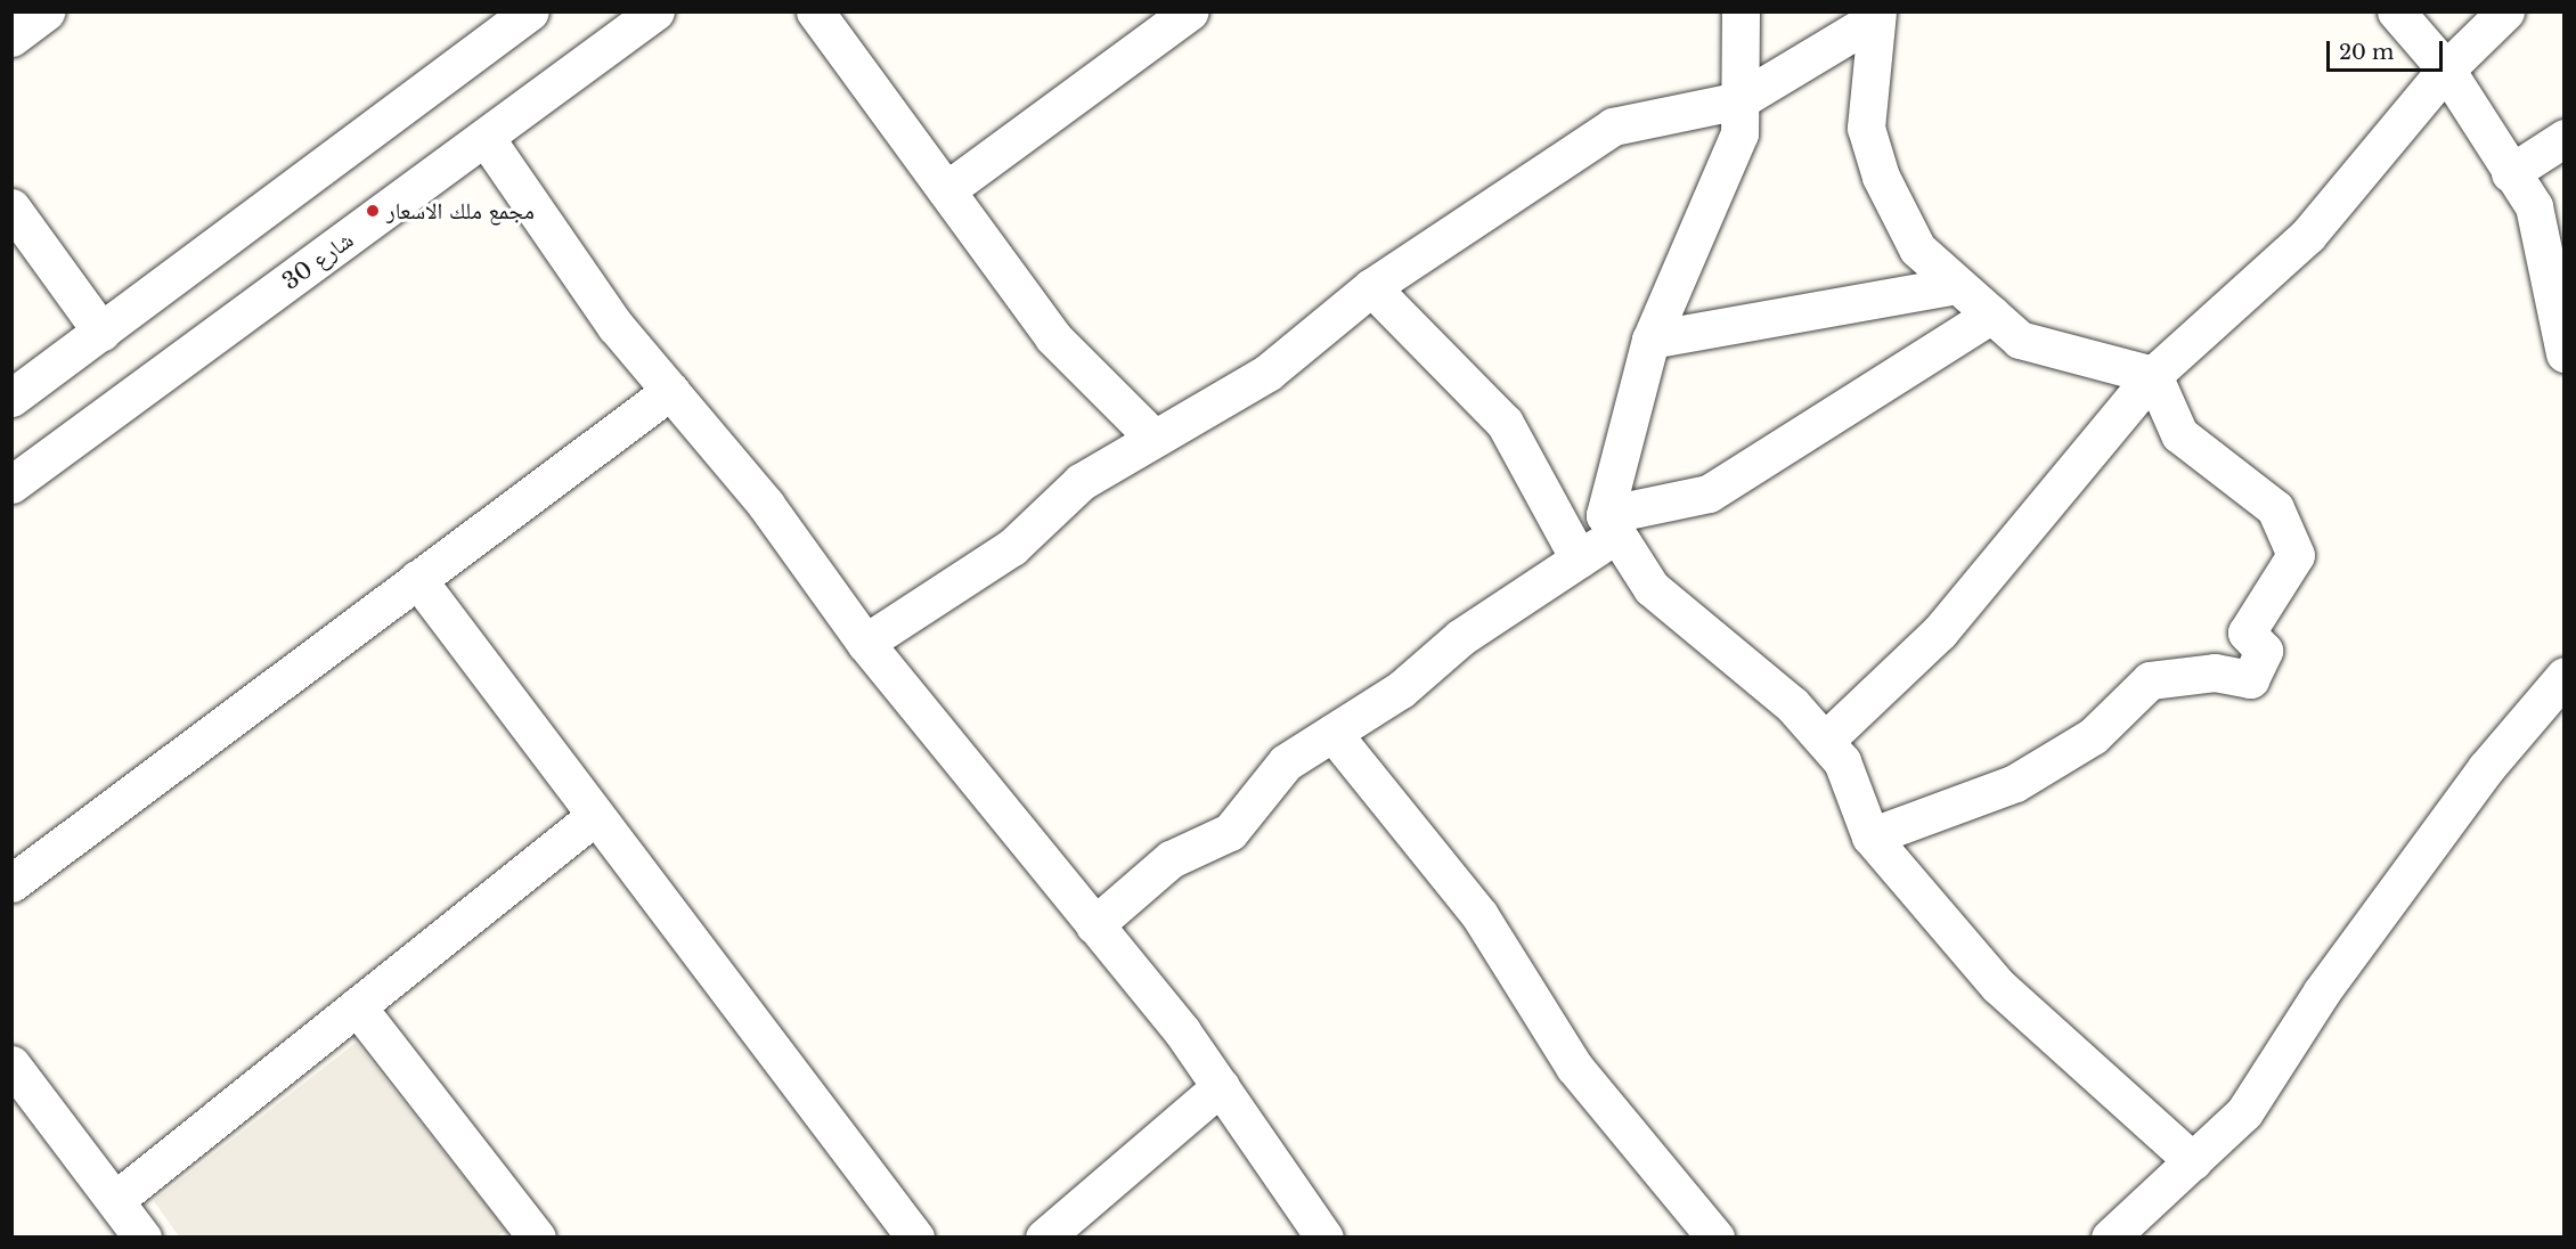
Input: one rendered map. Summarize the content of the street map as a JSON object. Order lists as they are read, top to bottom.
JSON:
{
  "streets": {
    "street": ["شارع 30"]
  },
  "places": ["مجمع ملك الاسعار"],
  "scale_bar": "20 m"
}
